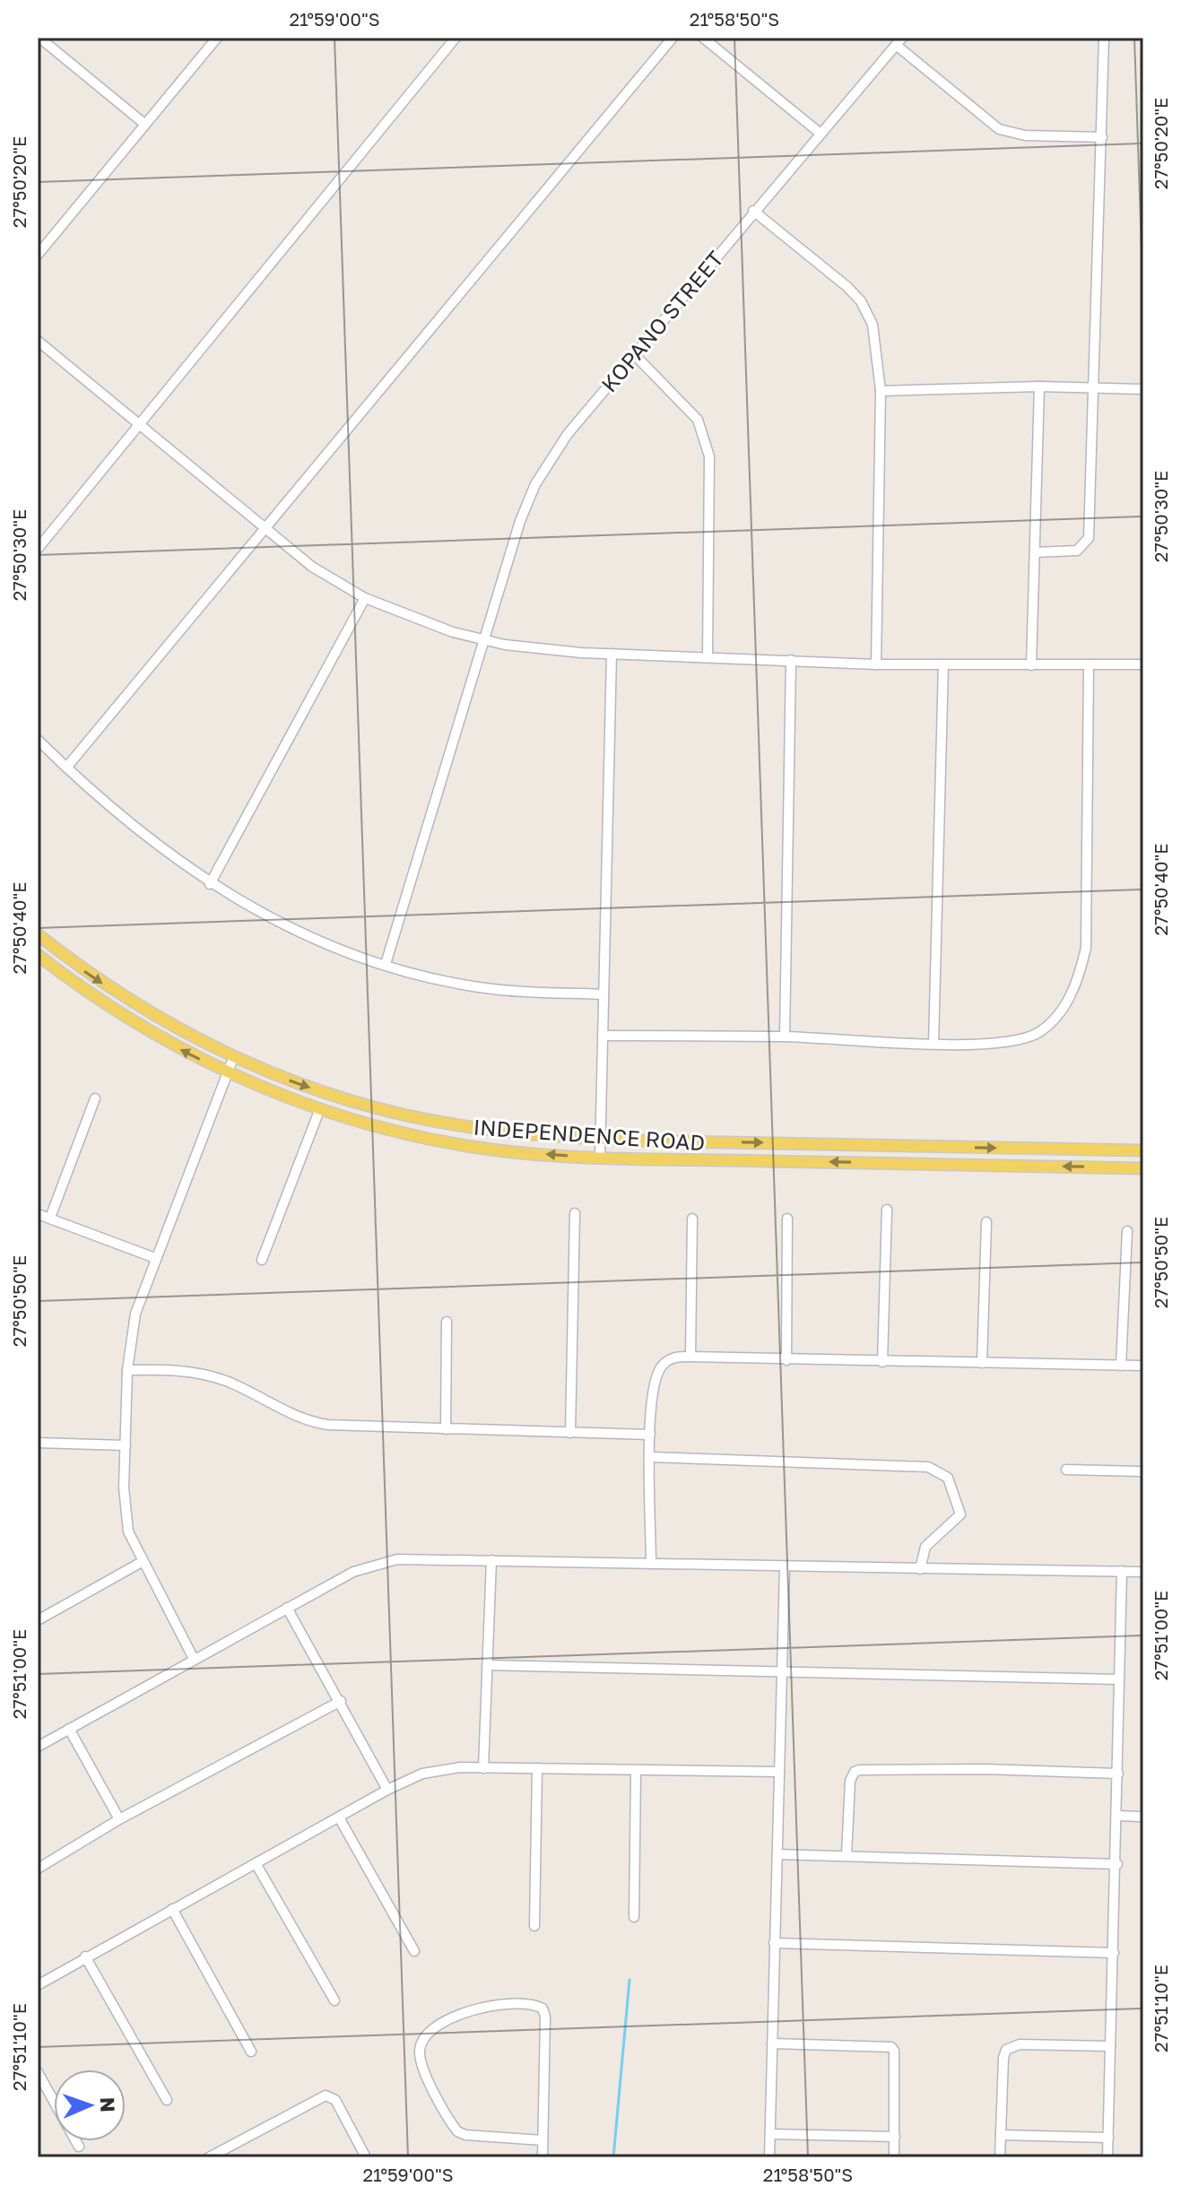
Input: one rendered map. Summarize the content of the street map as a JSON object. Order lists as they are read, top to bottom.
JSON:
{
  "streets": {
    "main road": ["INDEPENDENCE ROAD"],
    "street": ["KOPANO STREET"]
  },
  "north": "right",
  "coordinates": [
    "21°59'00\"S",
    "21°58'50\"S",
    "27°50'20\"E",
    "27°50'30\"E",
    "27°50'40\"E",
    "27°50'50\"E",
    "27°51'00\"E",
    "27°51'10\"E"
  ]
}
